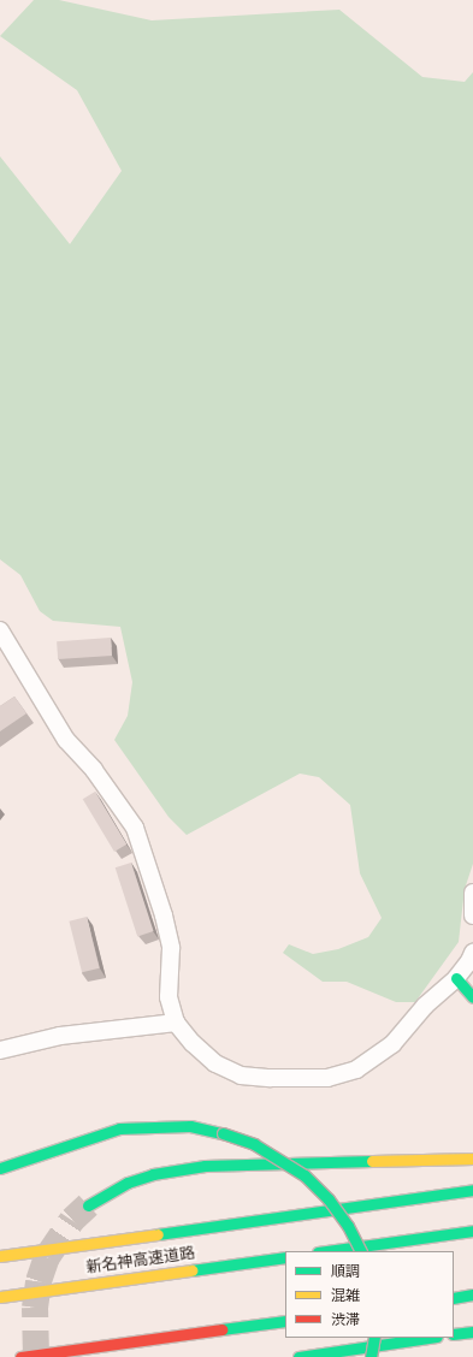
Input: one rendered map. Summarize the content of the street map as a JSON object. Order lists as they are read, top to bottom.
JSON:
{
  "streets": {
    "main road": ["新名神高速道路"]
  },
  "legend": ["順調", "混雑", "渋滞"]
}
